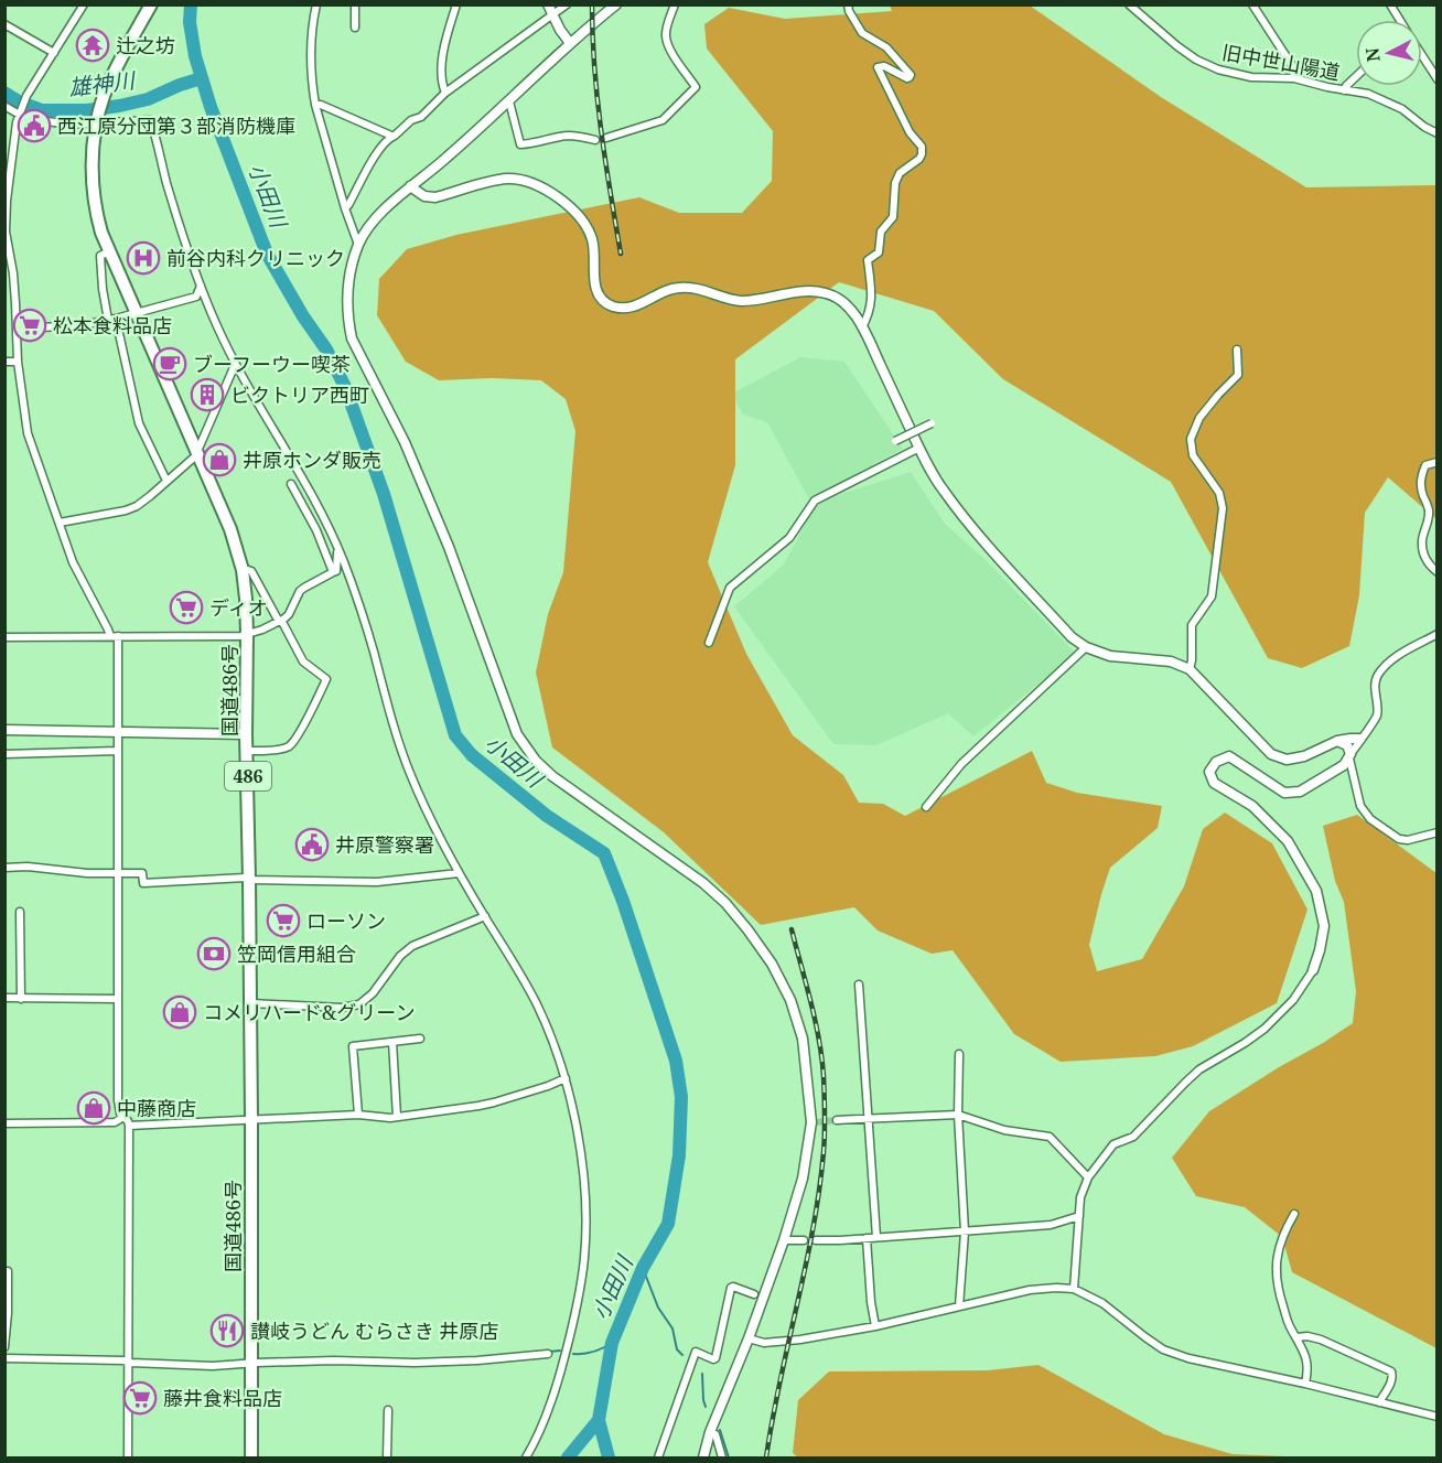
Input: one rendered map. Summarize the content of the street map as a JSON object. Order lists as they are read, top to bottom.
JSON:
{
  "streets": {
    "highway": ["国道486号", "486"],
    "street": ["旧中世山陽道"]
  },
  "water": ["雄神川", "小田川"],
  "places": {
    "temple": ["辻之坊"],
    "public building": ["西江原分団第３部消防機庫", "井原警察署"],
    "hospital": ["前谷内科クリニック"],
    "supermarket": [
      "松本食料品店",
      "ディオ",
      "ローソン",
      "藤井食料品店"
    ],
    "cafe": ["ブーフーウー喫茶"],
    "building": ["ビクトリア西町"],
    "shop": ["井原ホンダ販売", "コメリハード&グリーン", "中藤商店"],
    "bank": ["笠岡信用組合"],
    "restaurant": ["讃岐うどん むらさき 井原店"]
  },
  "north": "left"
}
